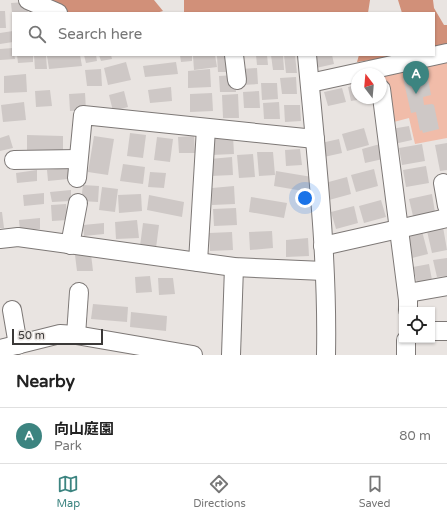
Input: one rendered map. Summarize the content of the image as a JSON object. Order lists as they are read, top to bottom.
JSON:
{
  "scale_bar": "50 m",
  "north": "top",
  "page": {
    "search": "Search here",
    "pins": "A",
    "scale": "50 m",
    "heading": "Nearby",
    "list": [
      {
        "mark": "A",
        "name": "向山庭園",
        "note": "Park",
        "value": "80 m"
      }
    ],
    "nav": ["Map", "Directions", "Saved"]
  }
}
